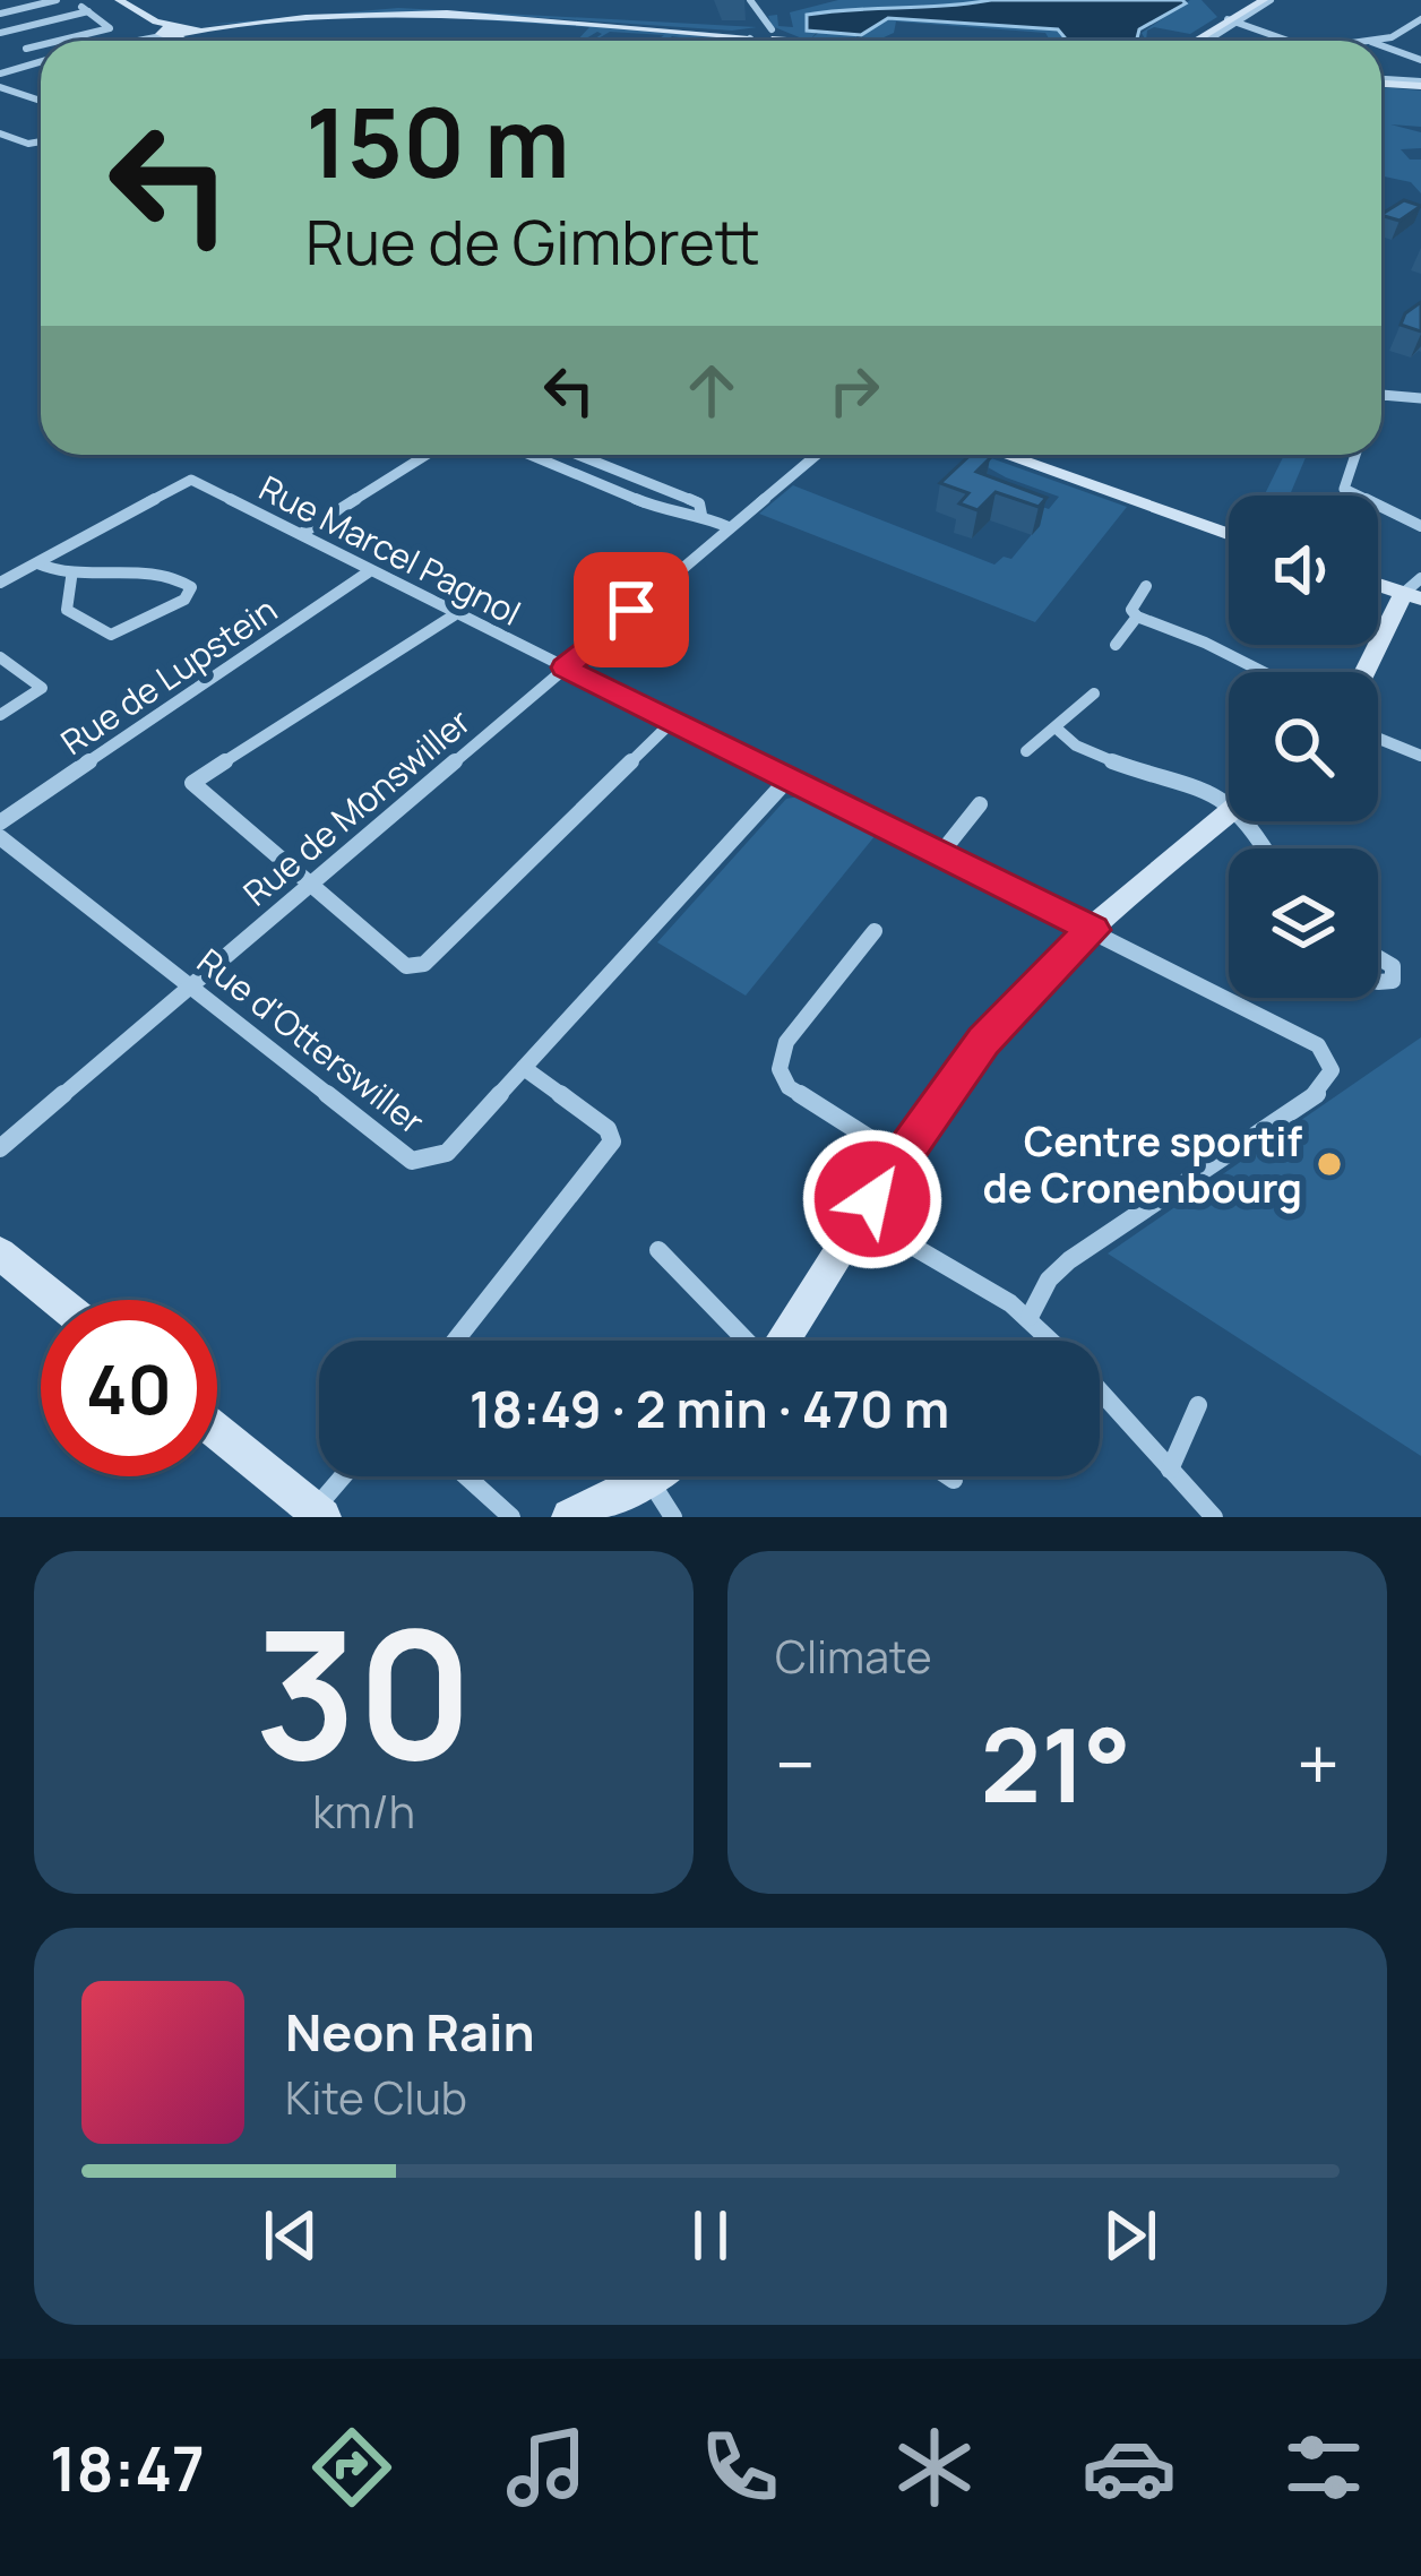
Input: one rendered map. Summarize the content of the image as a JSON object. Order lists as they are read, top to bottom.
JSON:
{
  "streets": {
    "street": [
      "Rue Marcel Pagnol",
      "Rue de Lupstein",
      "Rue de Monswiller",
      "Rue d'Otterswiller"
    ]
  },
  "crossings": [
    ["Rue Marcel Pagnol", "Rue de Lupstein"],
    ["Rue Marcel Pagnol", "Rue de Monswiller"],
    ["Rue Marcel Pagnol", "Rue d'Otterswiller"],
    ["Rue de Monswiller", "Rue d'Otterswiller"]
  ],
  "places": ["Centre sportif de Cronenbourg"],
  "page": {
    "turn": ["150 m", "Rue de Gimbrett"],
    "limit": "40",
    "trip": "18:49 · 2 min · 470 m",
    "tile": [
      ["30", "km/h"],
      "Climate"
    ],
    "heat": ["−", "21°", "+"],
    "song": ["Neon Rain", "Kite Club"],
    "tabs": "18:47"
  }
}
